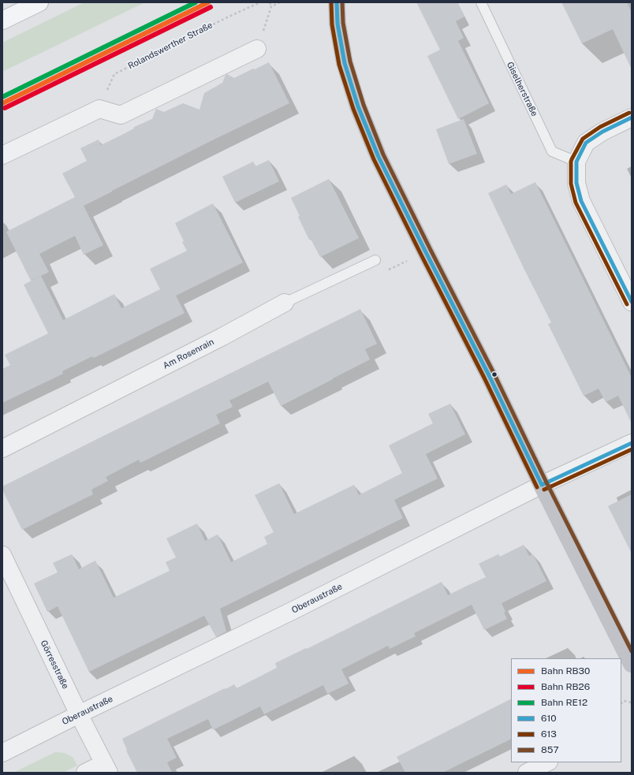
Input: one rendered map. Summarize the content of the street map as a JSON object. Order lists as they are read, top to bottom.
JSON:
{
  "streets": {
    "street": ["Am Rosenrain", "Oberaustraße", "Görresstraße"],
    "lane": ["Giselherstraße"],
    "path": ["Rolandswerther Straße"]
  },
  "crossings": [
    ["Oberaustraße", "Görresstraße"]
  ],
  "lines": [
    "rail line RB30",
    "rail line RE12",
    "transit line 610",
    "transit line 613",
    "transit line 857",
    "rail line RB26"
  ],
  "legend": [
    "Bahn RB30",
    "Bahn RB26",
    "Bahn RE12",
    "610",
    "613",
    "857"
  ]
}
